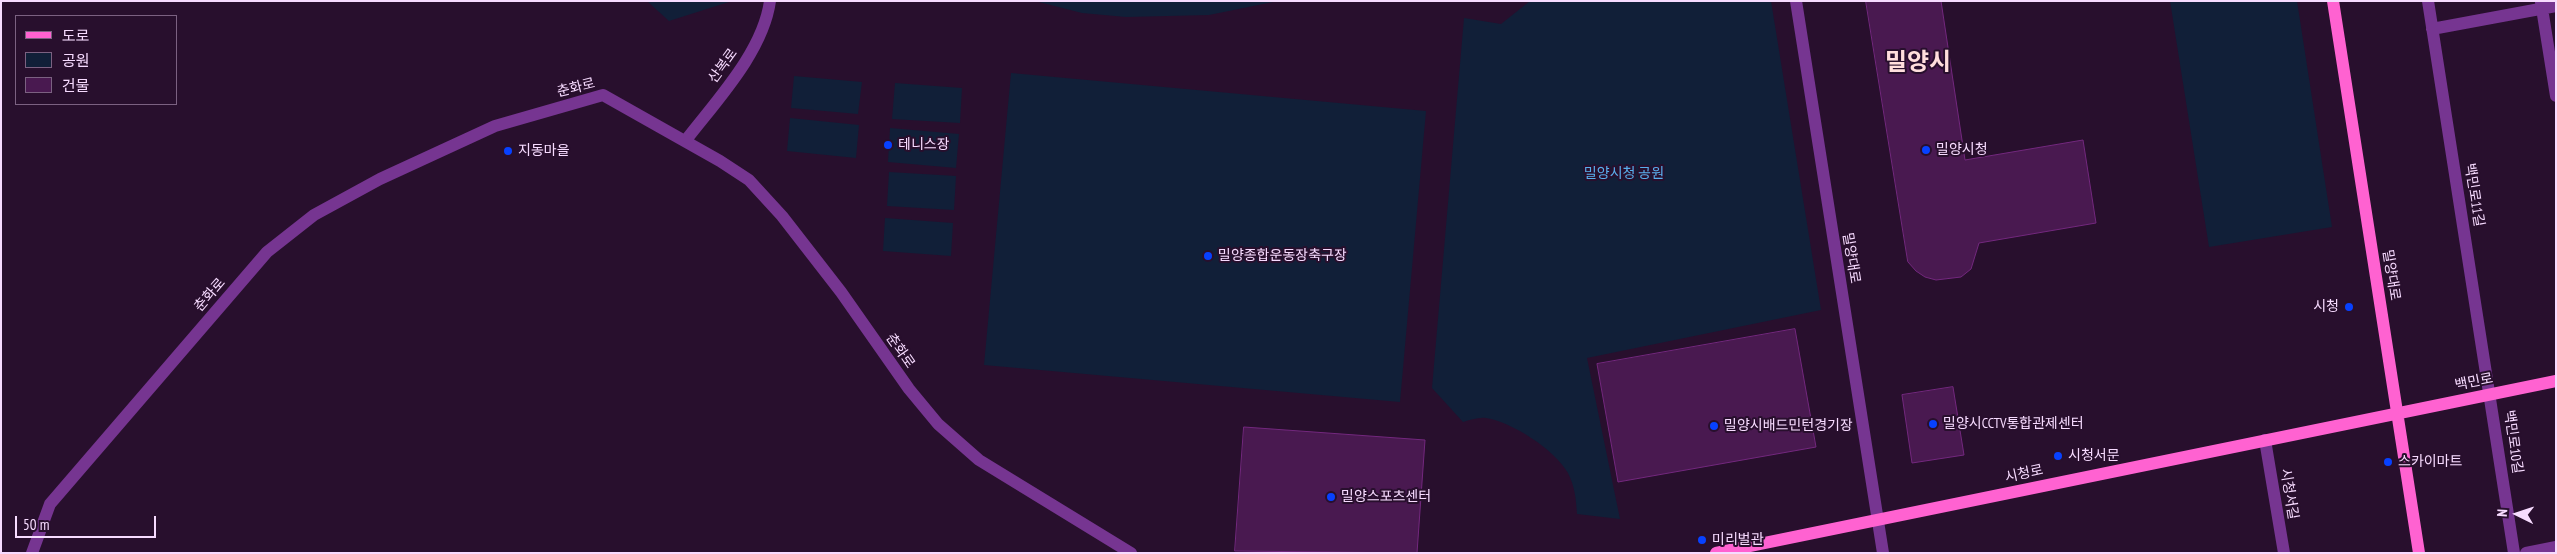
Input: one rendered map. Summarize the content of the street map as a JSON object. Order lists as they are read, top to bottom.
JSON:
{
  "streets": {
    "main road": ["밀양대로", "백민로", "시청로"],
    "street": [
      "산복로",
      "춘화로",
      "백민로11길",
      "백민로10길",
      "시청서길"
    ]
  },
  "crossings": [
    ["산복로", "춘화로"],
    ["백민로11길", "백민로"],
    ["백민로11길", "백민로10길"],
    ["밀양대로", "백민로"],
    ["밀양대로", "시청로"],
    ["백민로", "백민로10길"],
    ["백민로", "시청로"],
    ["시청로", "시청서길"]
  ],
  "districts": ["밀양시"],
  "parks": ["밀양시청 공원"],
  "places": [
    "테니스장",
    "밀양시청",
    "지동마을",
    "밀양종합운동장축구장",
    "시청",
    "밀양시CCTV통합관제센터",
    "밀양시배드민턴경기장",
    "시청서문",
    "스카이마트",
    "밀양스포츠센터",
    "미리벌관"
  ],
  "legend": ["도로", "공원", "건물"],
  "scale_bar": "50 m",
  "north": "left"
}
